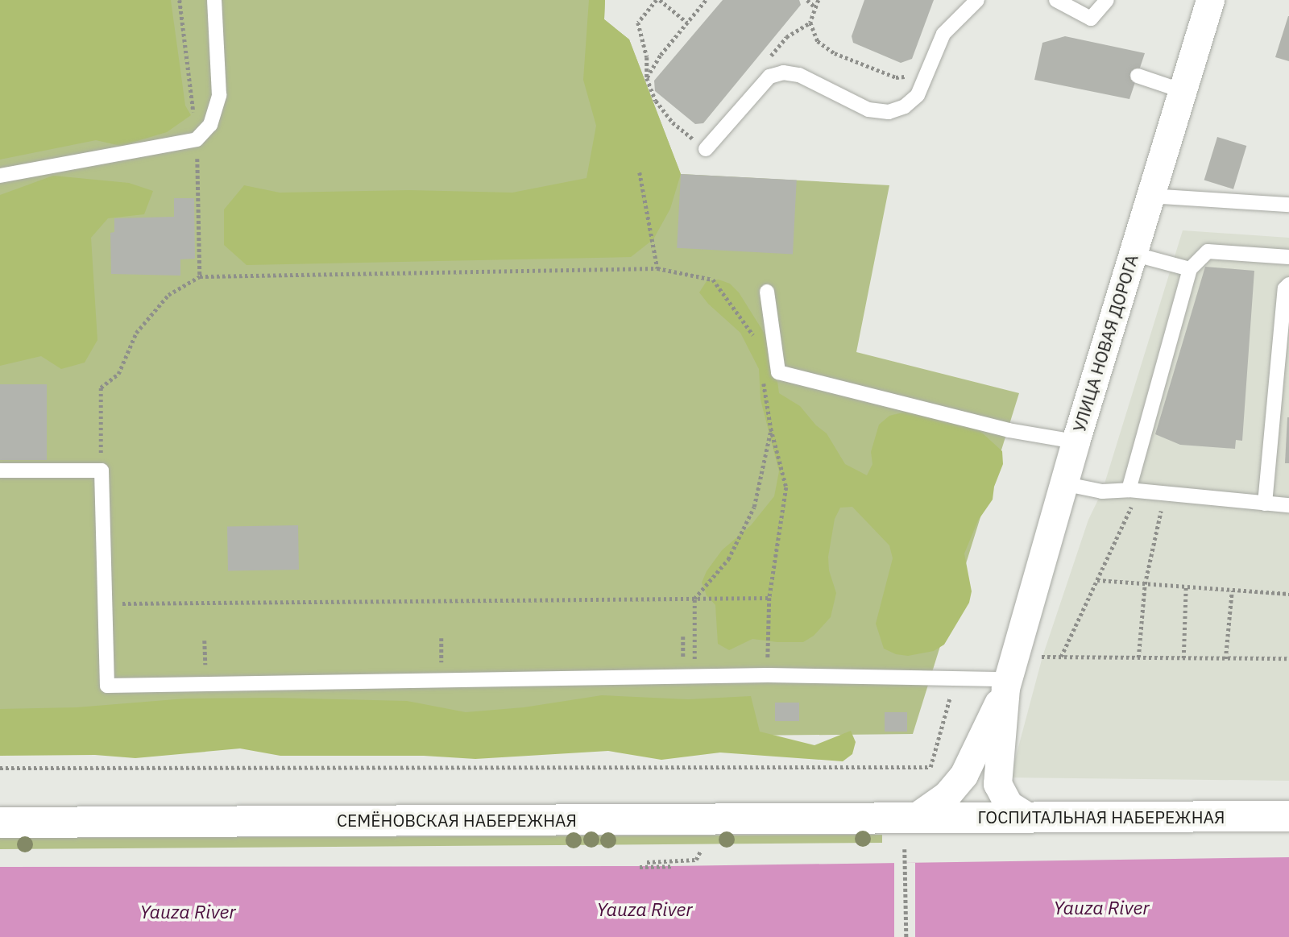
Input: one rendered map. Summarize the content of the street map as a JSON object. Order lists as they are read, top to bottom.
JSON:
{
  "streets": {
    "main road": ["ГОСПИТАЛЬНАЯ НАБЕРЕЖНАЯ", "СЕМЁНОВСКАЯ НАБЕРЕЖНАЯ"],
    "street": ["УЛИЦА НОВАЯ ДОРОГА"]
  },
  "crossings": [
    ["УЛИЦА НОВАЯ ДОРОГА", "ГОСПИТАЛЬНАЯ НАБЕРЕЖНАЯ"],
    ["УЛИЦА НОВАЯ ДОРОГА", "СЕМЁНОВСКАЯ НАБЕРЕЖНАЯ"],
    ["ГОСПИТАЛЬНАЯ НАБЕРЕЖНАЯ", "СЕМЁНОВСКАЯ НАБЕРЕЖНАЯ"]
  ],
  "water": ["Yauza River"]
}
